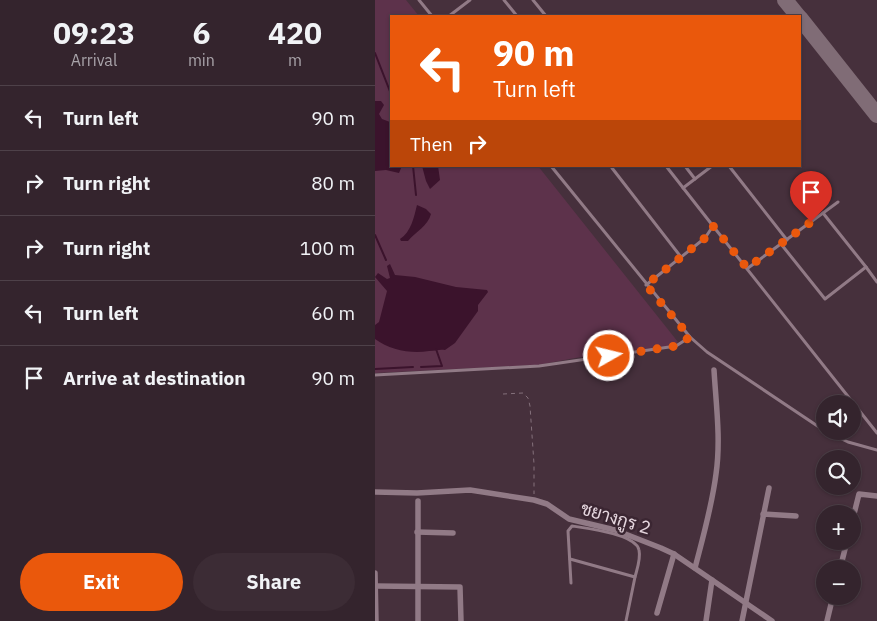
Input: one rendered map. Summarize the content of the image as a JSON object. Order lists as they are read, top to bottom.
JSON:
{
  "streets": {
    "street": ["ชยางกูร 2"]
  },
  "page": {
    "eta": [
      "09:23",
      "Arrival",
      "6",
      "min",
      "420",
      "m"
    ],
    "turn": ["90 m", "Turn left"],
    "list": [
      {
        "name": "Turn left",
        "value": "90 m"
      },
      {
        "name": "Turn right",
        "value": "80 m"
      },
      {
        "name": "Turn right",
        "value": "100 m"
      },
      {
        "name": "Turn left",
        "value": "60 m"
      },
      {
        "name": "Arrive at destination",
        "value": "90 m"
      }
    ],
    "then": "Then",
    "map_buttons": ["+", "−"],
    "buttons": ["Exit", "Share"]
  }
}
